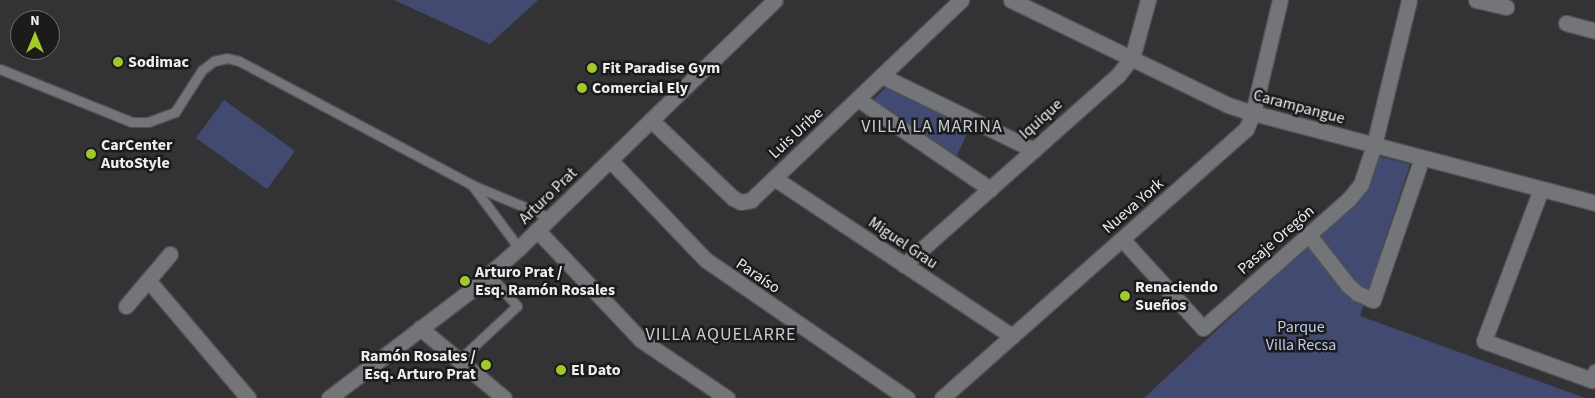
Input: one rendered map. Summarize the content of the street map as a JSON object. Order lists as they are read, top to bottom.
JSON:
{
  "streets": {
    "street": [
      "Carampangue",
      "Iquique",
      "Luis Uribe",
      "Arturo Prat",
      "Nueva York",
      "Pasaje Oregón",
      "Miguel Grau",
      "Paraíso"
    ]
  },
  "crossings": [
    ["Carampangue", "Iquique"],
    ["Carampangue", "Nueva York"],
    ["Carampangue", "Pasaje Oregón"],
    ["Iquique", "Miguel Grau"],
    ["Luis Uribe", "Arturo Prat"],
    ["Luis Uribe", "Miguel Grau"],
    ["Arturo Prat", "Paraíso"],
    ["Nueva York", "Pasaje Oregón"],
    ["Nueva York", "Miguel Grau"]
  ],
  "districts": ["VILLA LA MARINA", "VILLA AQUELARRE"],
  "parks": ["Parque Villa Recsa"],
  "places": [
    "Sodimac",
    "Fit Paradise Gym",
    "Comercial Ely",
    "CarCenter AutoStyle",
    "Arturo Prat / Esq. Ramón Rosales",
    "Renaciendo Sueños",
    "Ramón Rosales / Esq. Arturo Prat",
    "El Dato"
  ],
  "north": "top"
}
